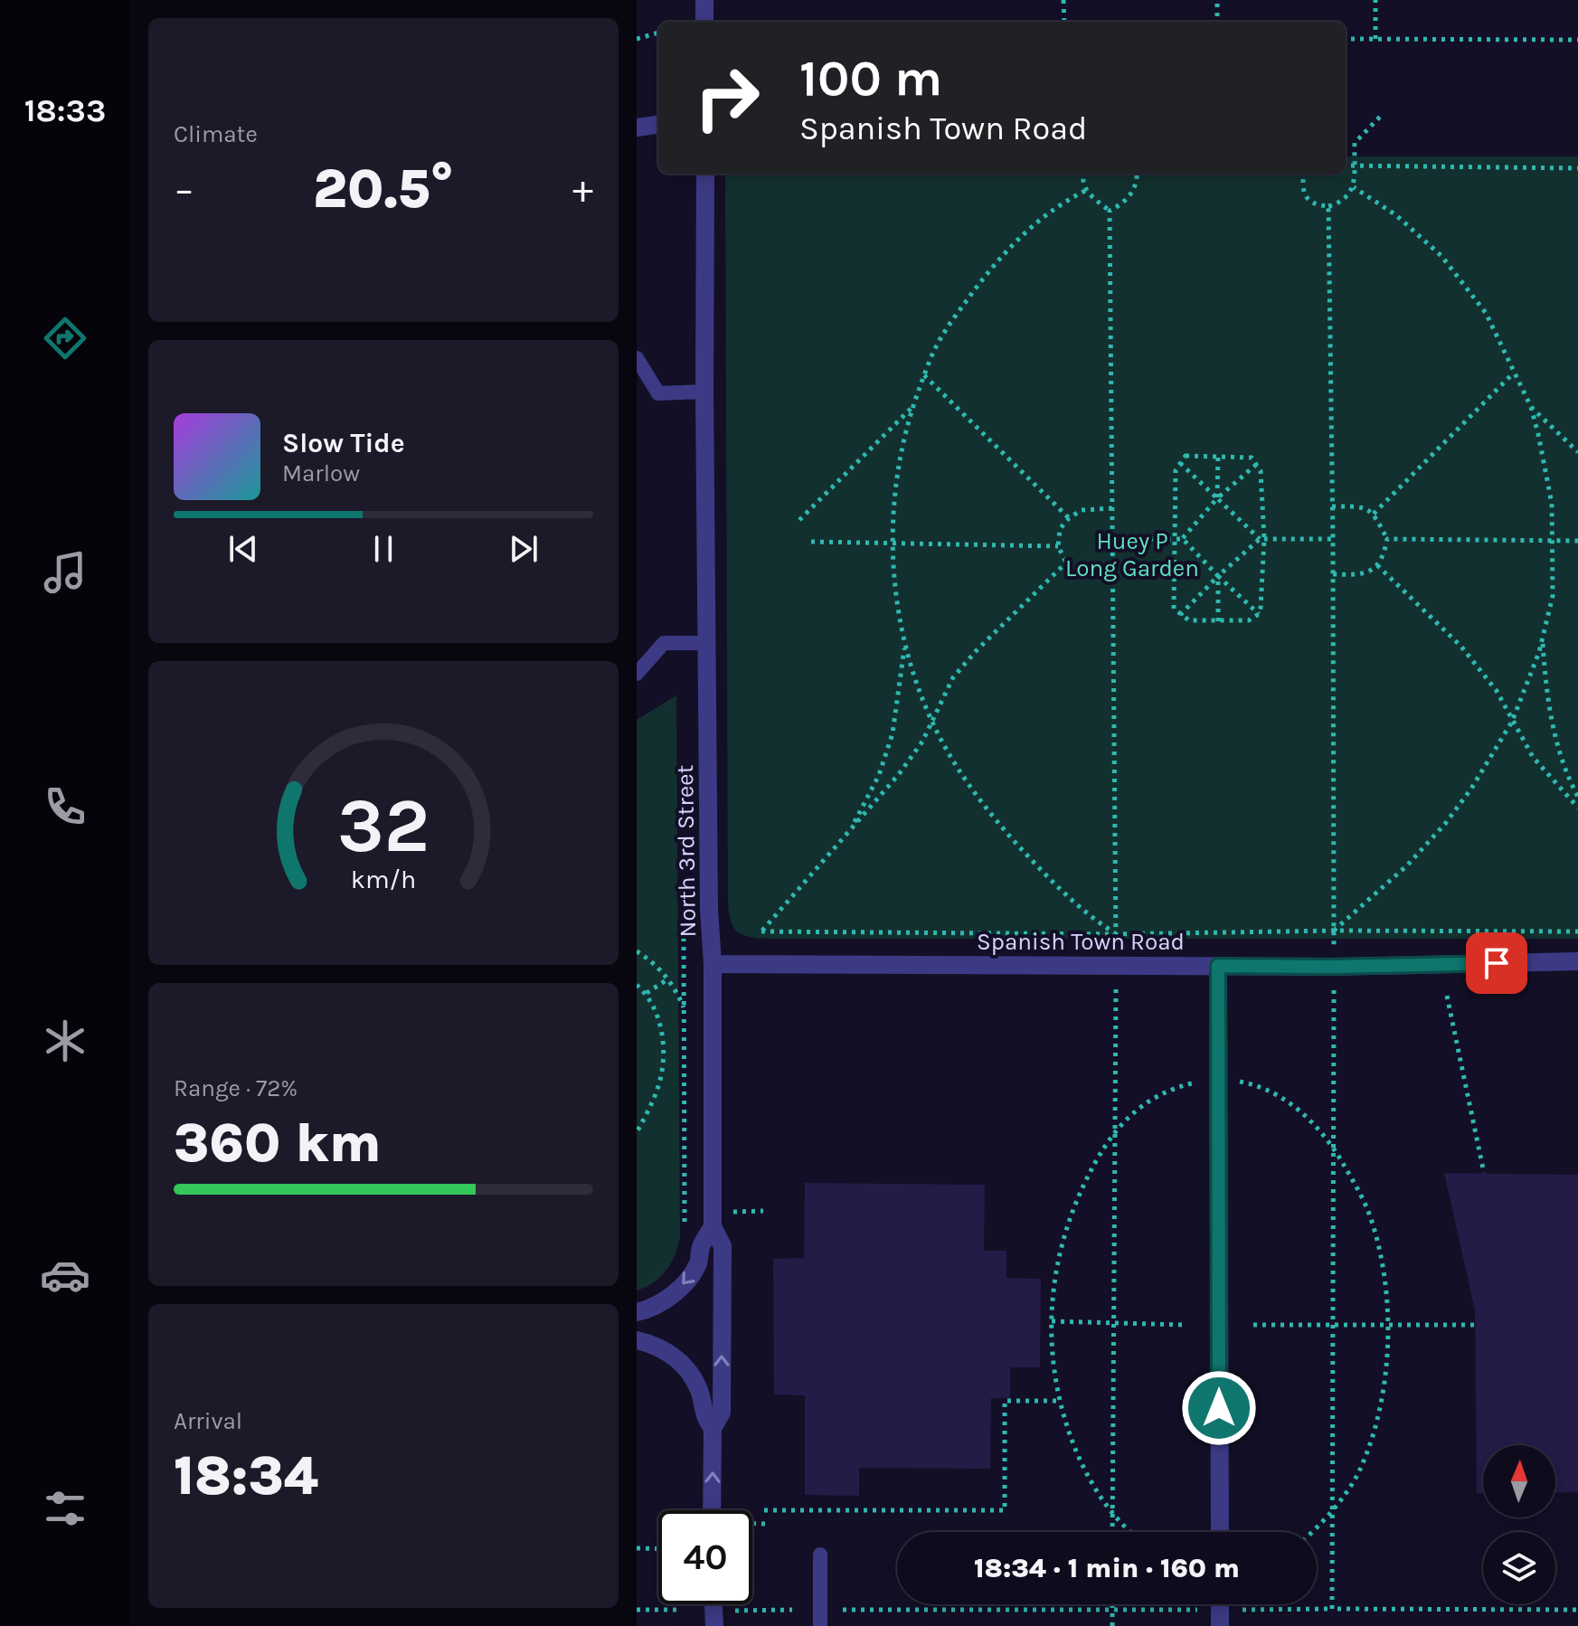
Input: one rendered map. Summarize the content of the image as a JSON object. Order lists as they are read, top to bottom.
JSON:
{
  "streets": {
    "street": ["North 3rd Street", "Spanish Town Road"]
  },
  "crossings": [
    ["North 3rd Street", "Spanish Town Road"]
  ],
  "parks": ["Huey P Long Garden"],
  "north": "top",
  "page": {
    "tabs": "18:33",
    "tile": [
      "Climate",
      ["Range · 72%", "360 km"],
      ["Arrival", "18:34"]
    ],
    "turn": ["100 m", "Spanish Town Road"],
    "heat": ["−", "20.5°", "+"],
    "song": ["Slow Tide", "Marlow"],
    "limit": "40",
    "trip": "18:34 · 1 min · 160 m",
    "gauge": ["32", "km/h"]
  }
}
